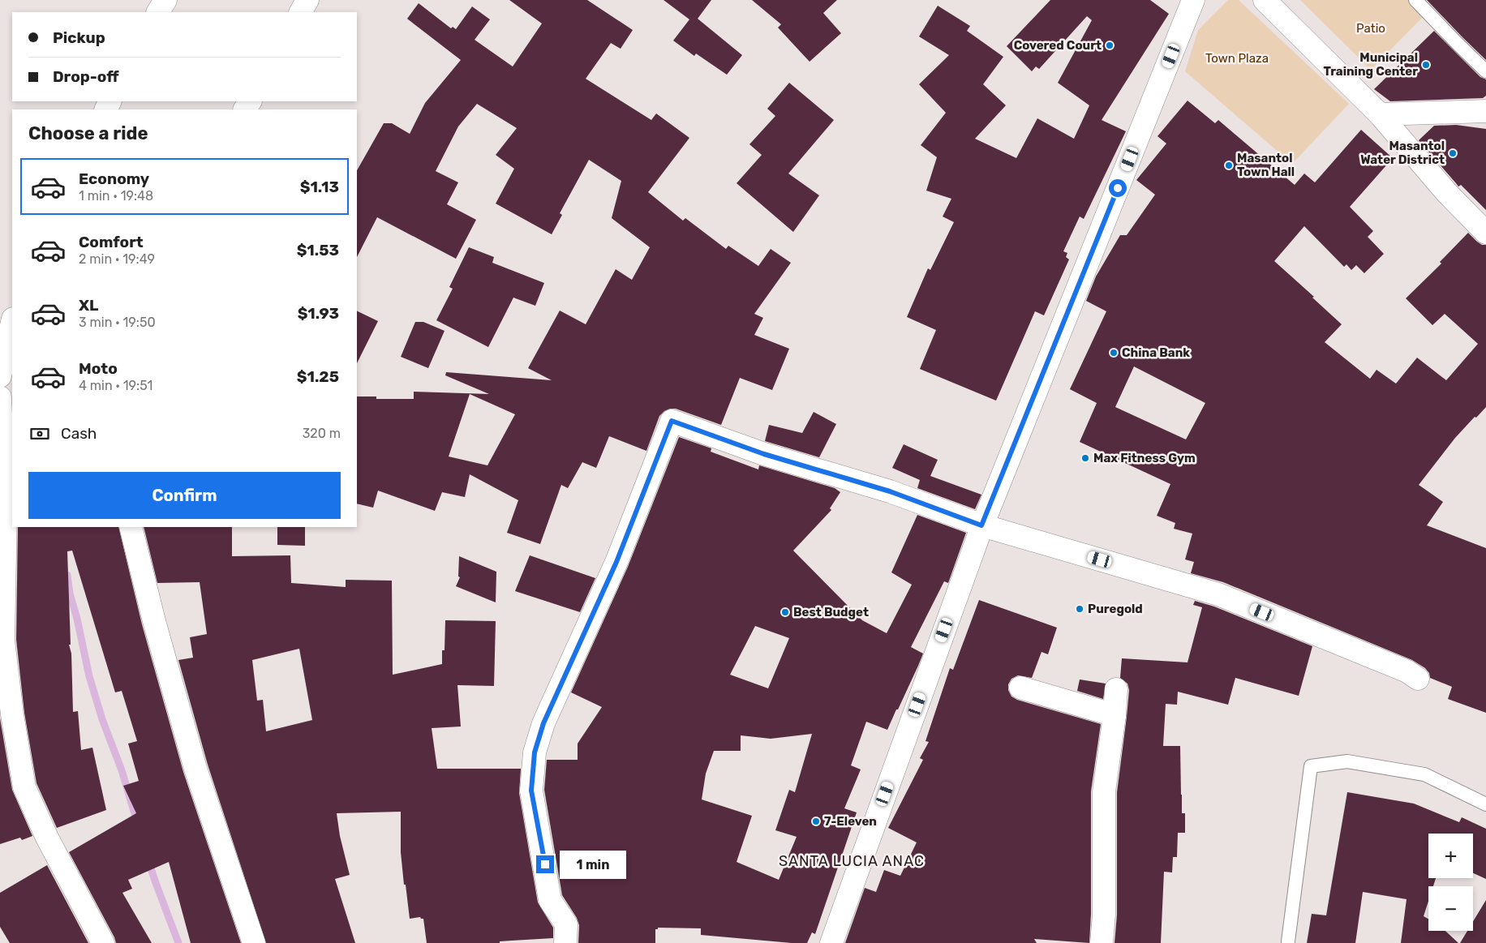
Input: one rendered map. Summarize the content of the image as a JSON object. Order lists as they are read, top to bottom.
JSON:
{
  "districts": ["SANTA LUCIA ANAC"],
  "parks": ["Patio", "Town Plaza"],
  "places": [
    "Covered Court",
    "Municipal Training Center",
    "Masantol Water District",
    "Masantol Town Hall",
    "China Bank",
    "Max Fitness Gym",
    "Puregold",
    "Best Budget",
    "7-Eleven"
  ],
  "page": {
    "banner": ["Pickup", "Drop-off"],
    "heading": "Choose a ride",
    "list": [
      {
        "name": "Economy",
        "note": "1 min · 19:48",
        "value": "$1.13"
      },
      {
        "name": "Comfort",
        "note": "2 min · 19:49",
        "value": "$1.53"
      },
      {
        "name": "XL",
        "note": "3 min · 19:50",
        "value": "$1.93"
      },
      {
        "name": "Moto",
        "note": "4 min · 19:51",
        "value": "$1.25"
      }
    ],
    "pay": ["Cash", "320 m"],
    "buttons": "Confirm",
    "map_buttons": ["+", "−"],
    "bubble": "1 min"
  }
}
